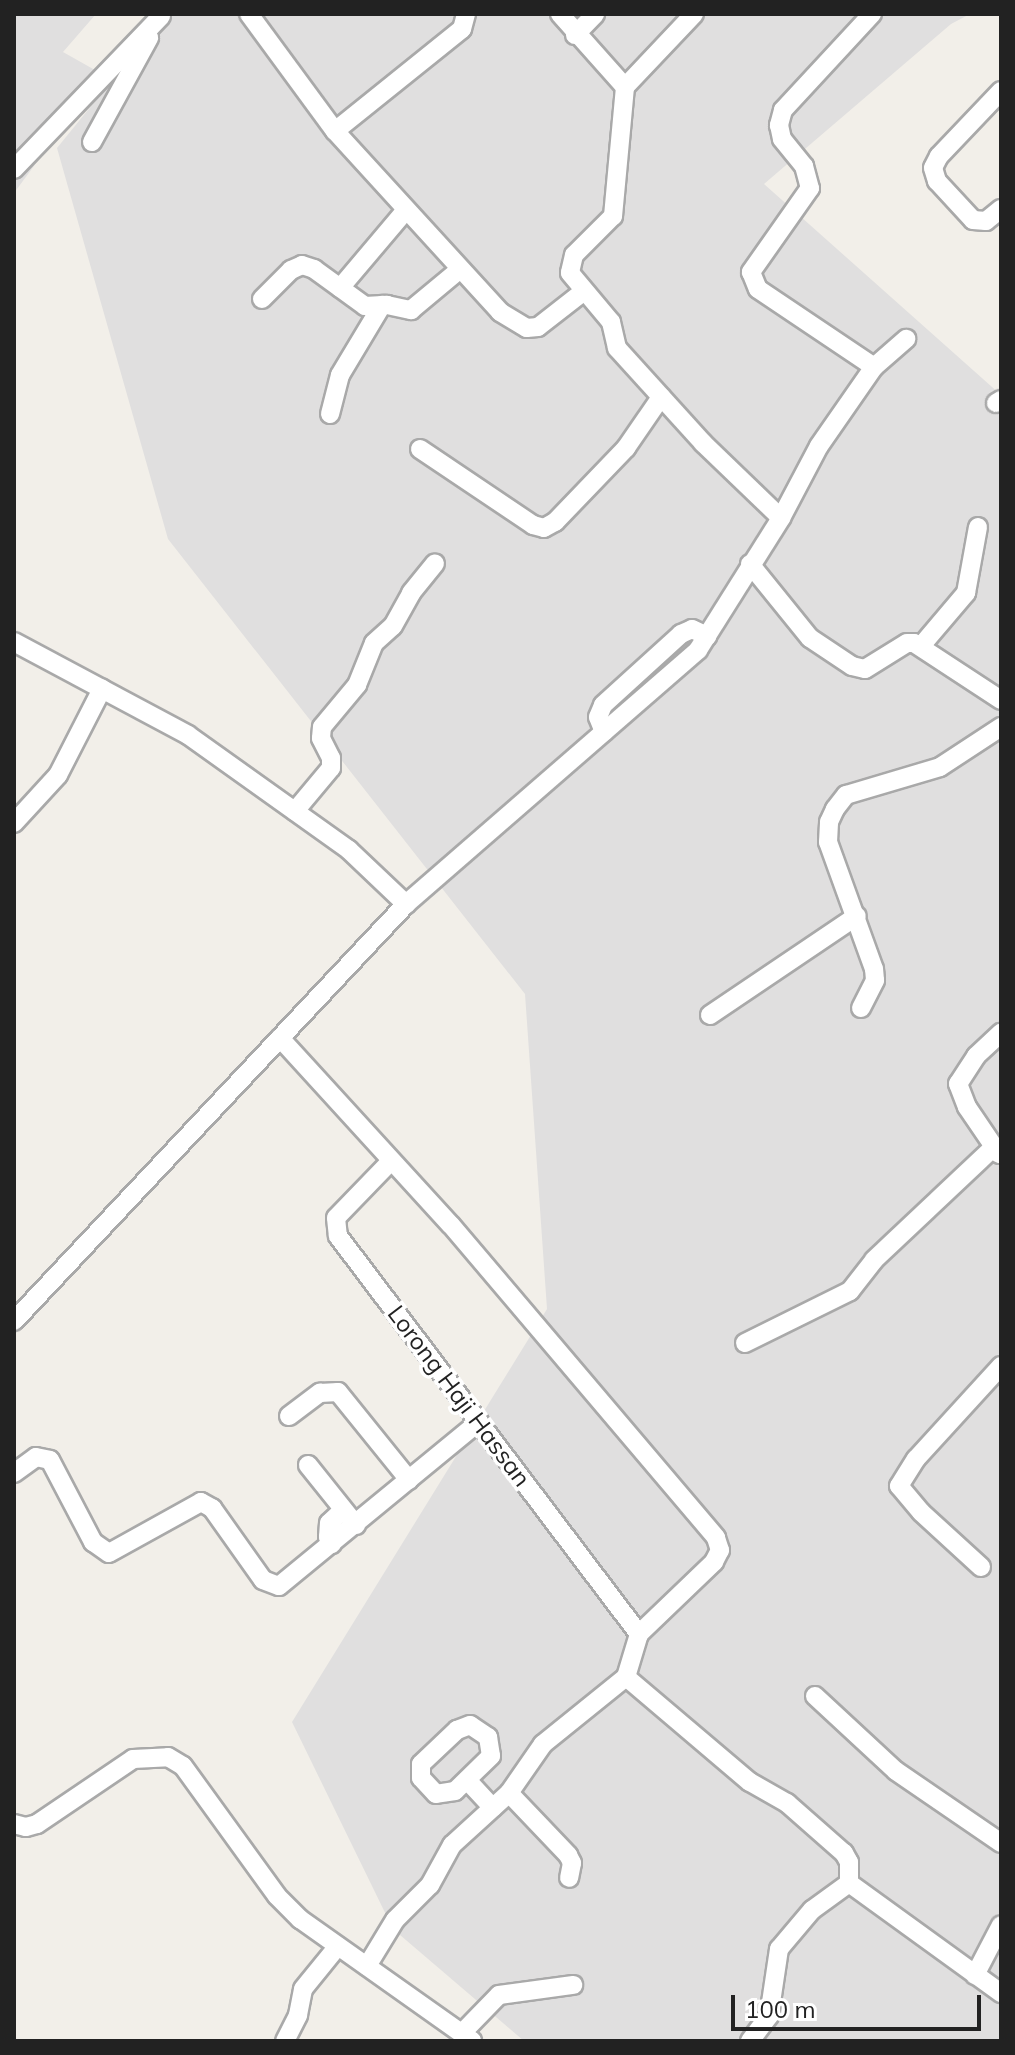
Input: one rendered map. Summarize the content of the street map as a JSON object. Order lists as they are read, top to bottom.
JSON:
{
  "streets": {
    "street": ["Lorong Haji Hassan"]
  },
  "scale_bar": "100 m"
}
